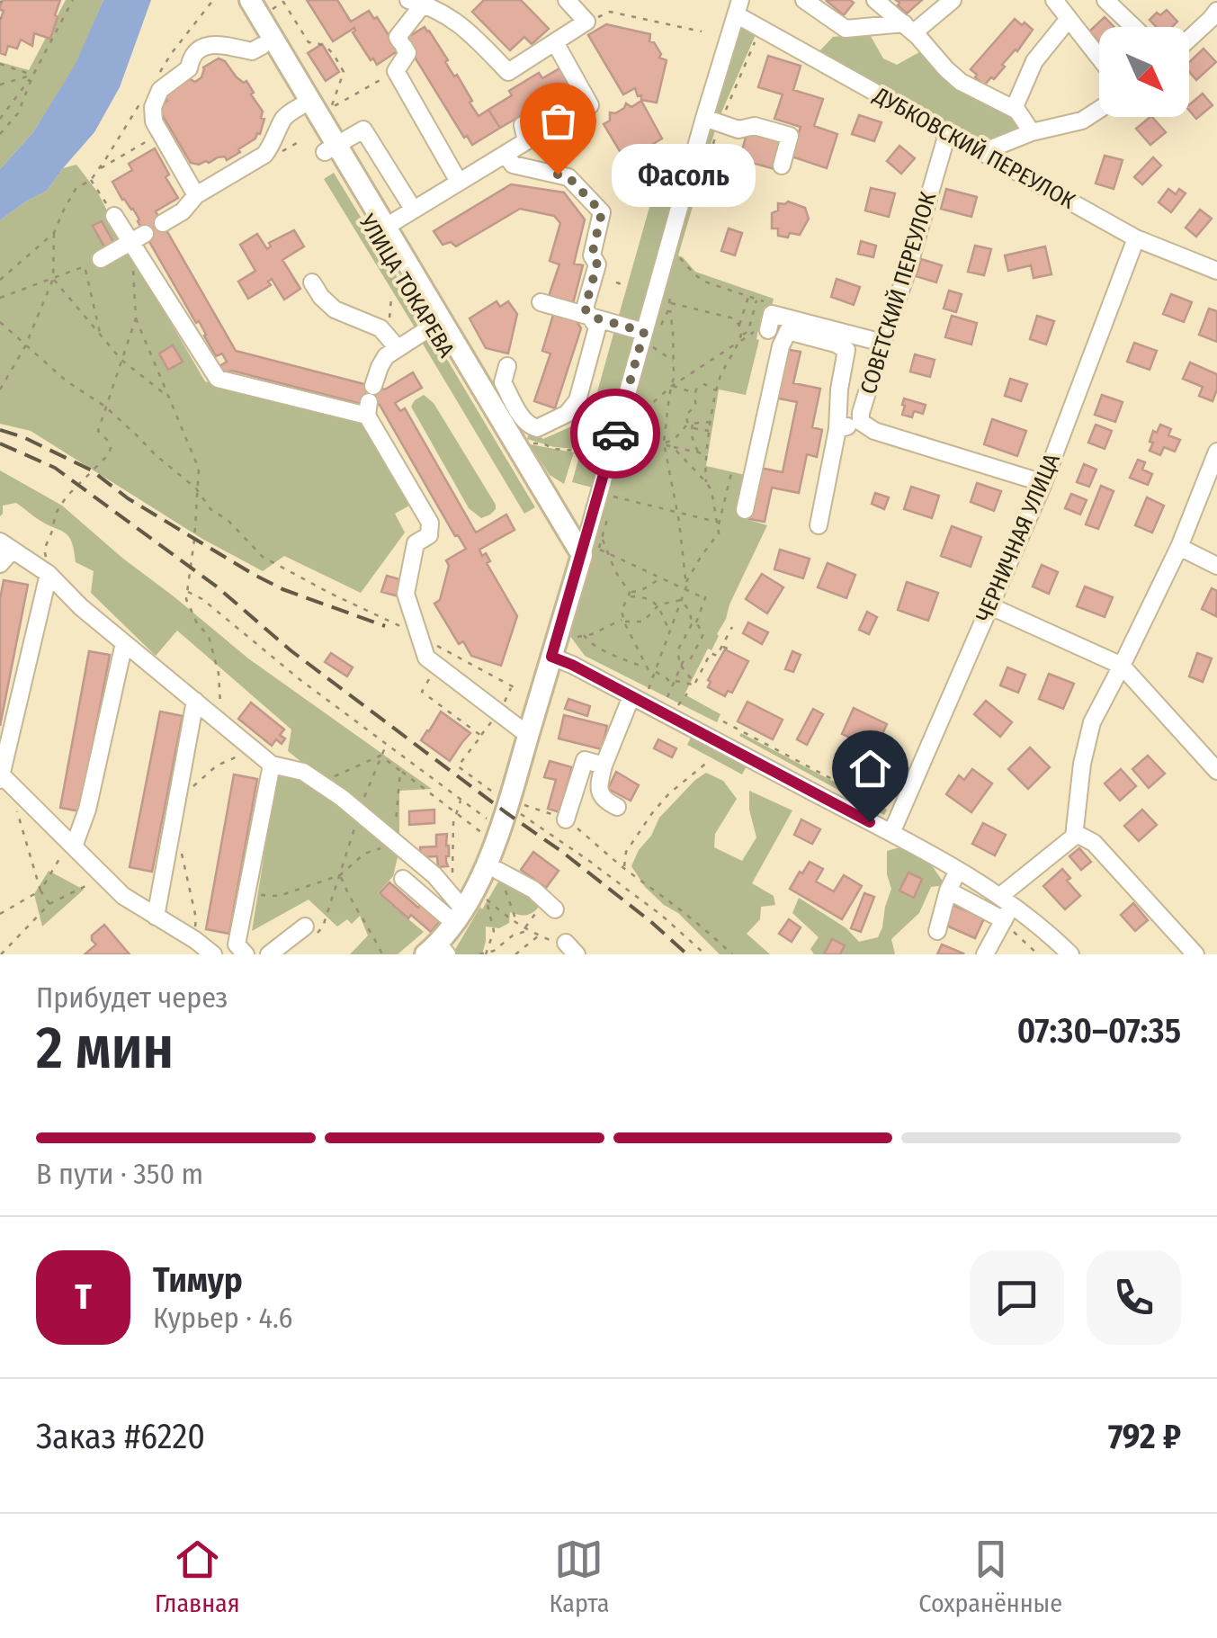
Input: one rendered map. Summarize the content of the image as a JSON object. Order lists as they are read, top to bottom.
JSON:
{
  "streets": {
    "main road": ["УЛИЦА ТОКАРЕВА"],
    "street": ["ДУБКОВСКИЙ ПЕРЕУЛОК", "СОВЕТСКИЙ ПЕРЕУЛОК", "ЧЕРНИЧНАЯ УЛИЦА"]
  },
  "crossings": [
    ["ДУБКОВСКИЙ ПЕРЕУЛОК", "СОВЕТСКИЙ ПЕРЕУЛОК"],
    ["ДУБКОВСКИЙ ПЕРЕУЛОК", "ЧЕРНИЧНАЯ УЛИЦА"],
    ["СОВЕТСКИЙ ПЕРЕУЛОК", "ЧЕРНИЧНАЯ УЛИЦА"]
  ],
  "places": ["Фасоль"],
  "north": "bottom right",
  "page": {
    "bubble": "Фасоль",
    "heading": ["2 мин", "Прибудет через", "07:30–07:35"],
    "panel": [
      "Тимур",
      "Курьер · 4.6",
      "Заказ #6220",
      "792 ₽"
    ],
    "bar": "В пути · 350 m",
    "round": "Т",
    "tabs": ["Главная", "Карта", "Сохранённые"]
  }
}
